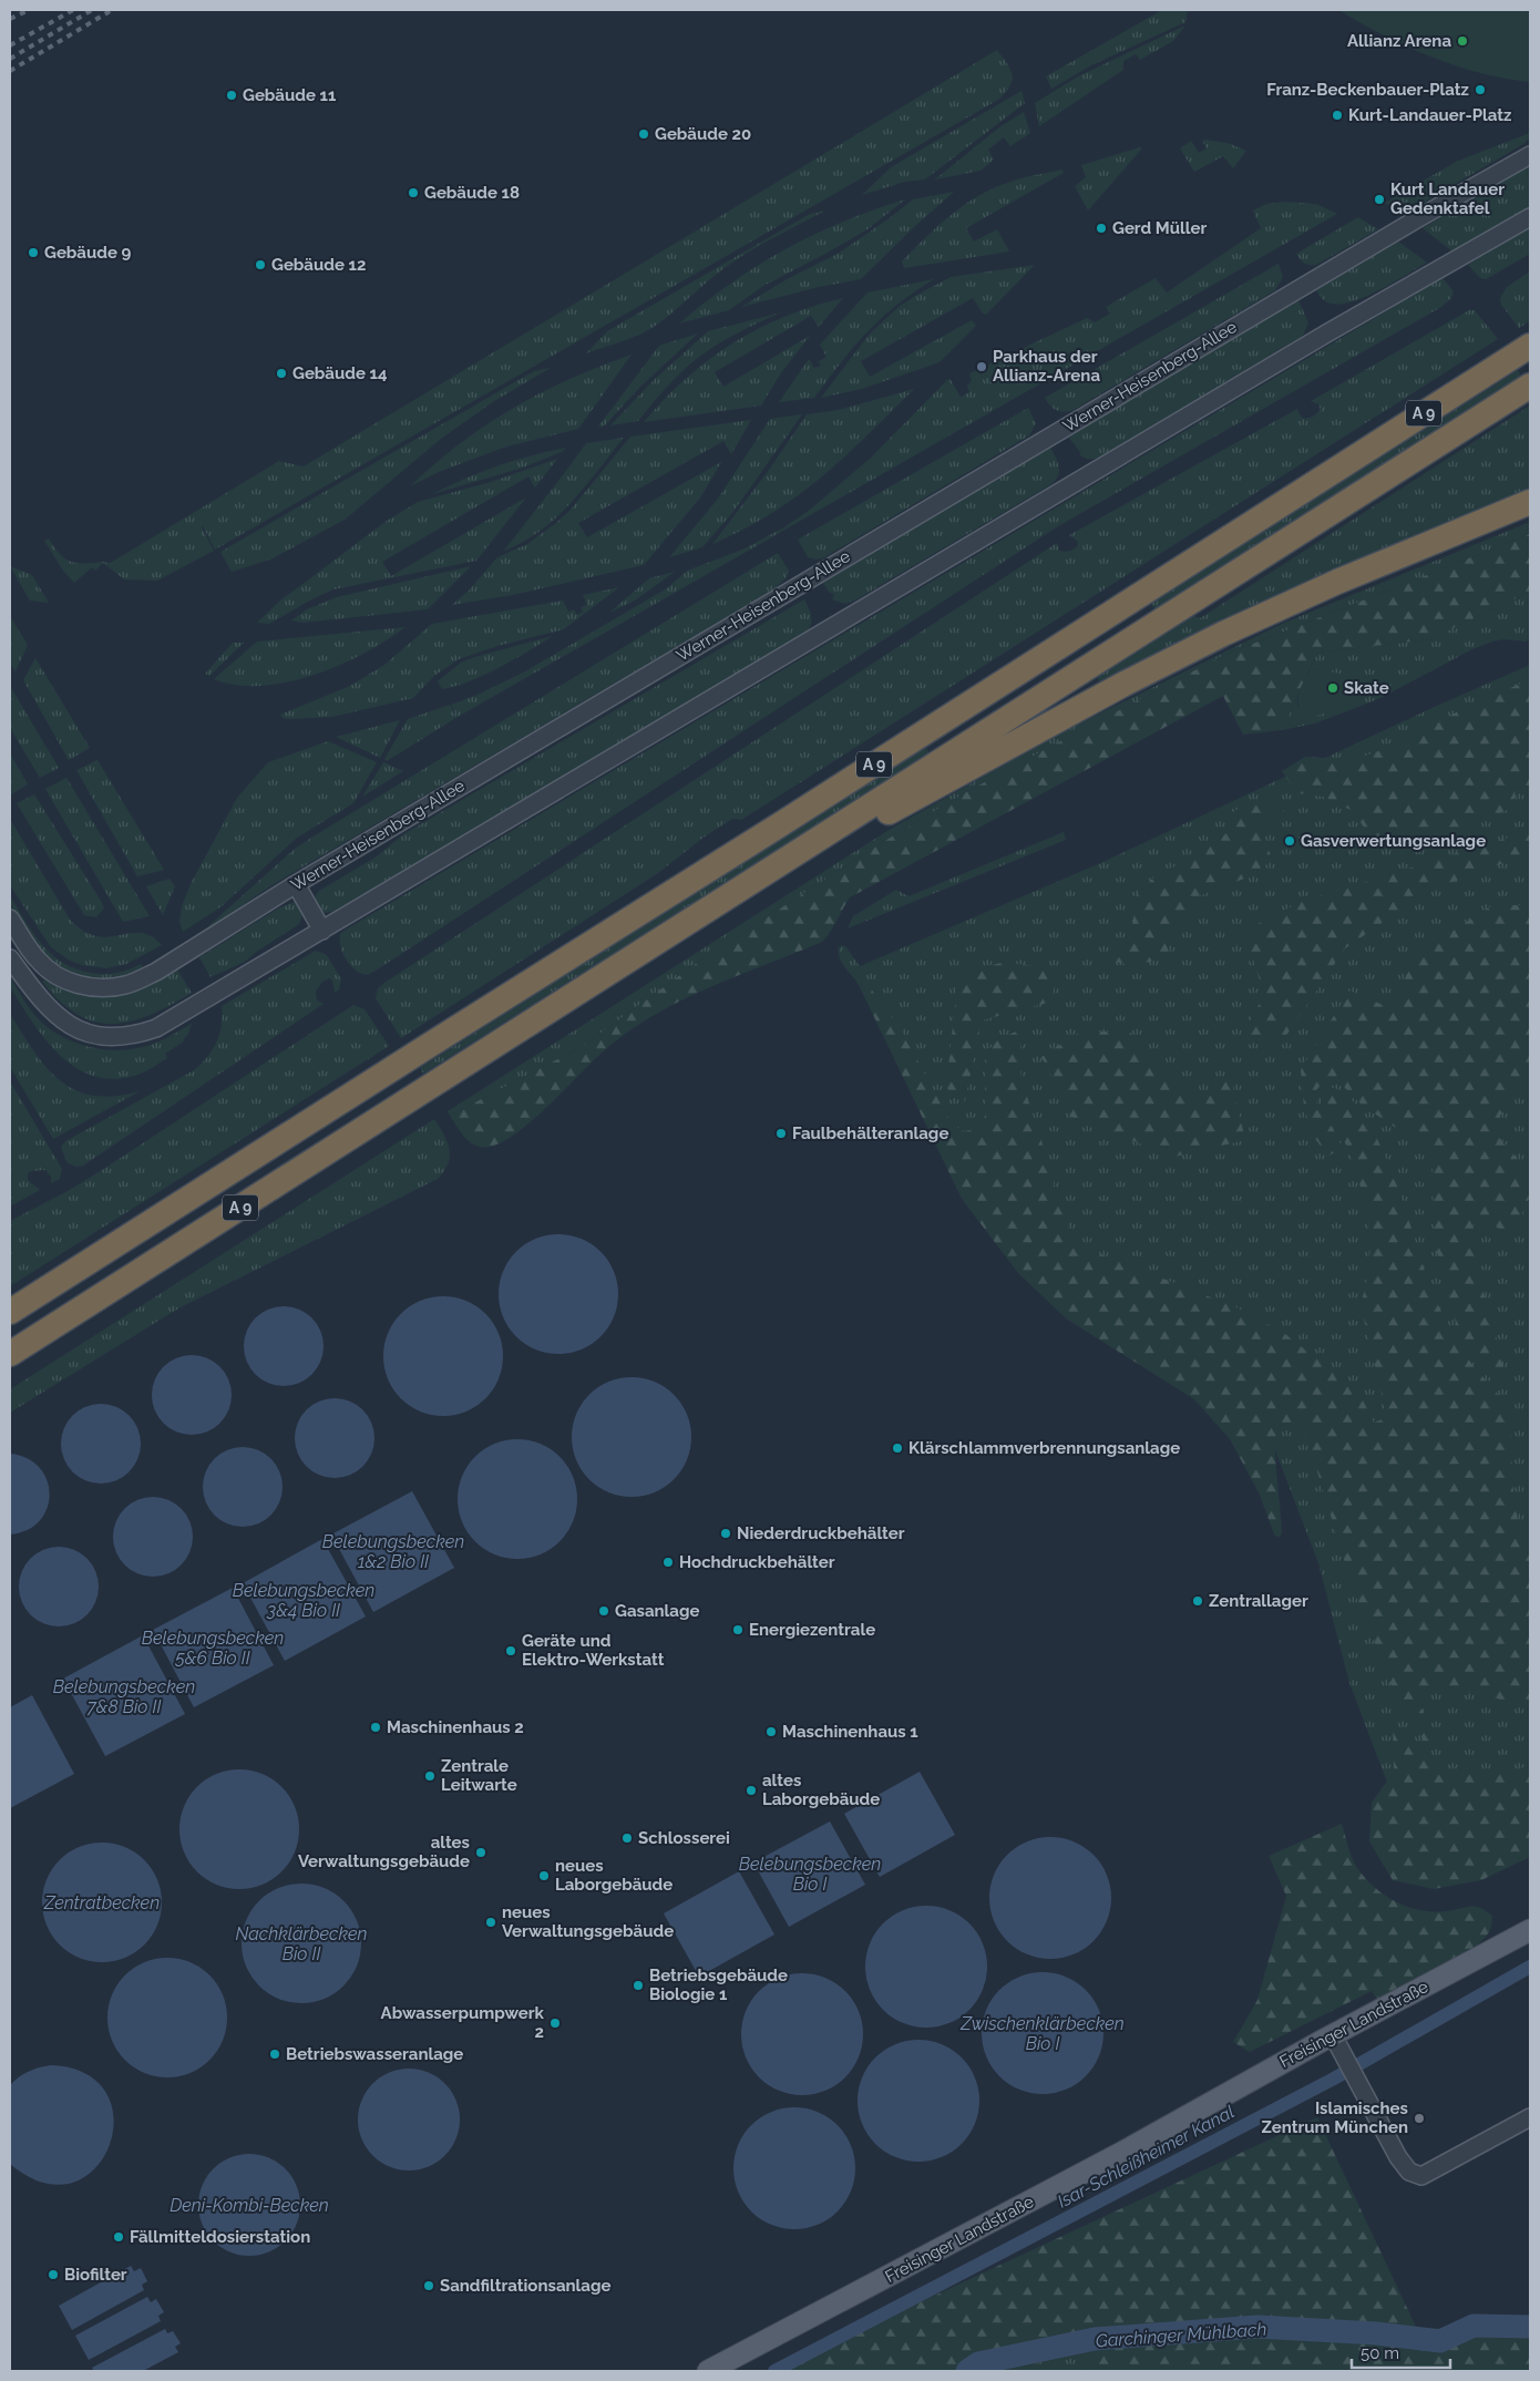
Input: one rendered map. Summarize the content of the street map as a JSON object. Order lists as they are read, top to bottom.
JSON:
{
  "streets": {
    "highway": ["A 9"],
    "main road": ["Freisinger Landstraße"],
    "street": ["Werner-Heisenberg-Allee"]
  },
  "water": [
    "Belebungsbecken 1&2 Bio II",
    "Belebungsbecken 3&4 Bio II",
    "Belebungsbecken 5&6 Bio II",
    "Belebungsbecken 7&8 Bio II",
    "Belebungsbecken Bio I",
    "Zentratbecken",
    "Nachklärbecken Bio II",
    "Zwischenklärbecken Bio I",
    "Isar-Schleißheimer Kanal",
    "Deni-Kombi-Becken",
    "Garchinger Mühlbach"
  ],
  "places": [
    "Allianz Arena",
    "Franz-Beckenbauer-Platz",
    "Gebäude 11",
    "Kurt-Landauer-Platz",
    "Gebäude 20",
    "Gebäude 18",
    "Kurt Landauer Gedenktafel",
    "Gerd Müller",
    "Gebäude 9",
    "Gebäude 12",
    "Parkhaus der Allianz-Arena",
    "Gebäude 14",
    "Skate",
    "Gasverwertungsanlage",
    "Faulbehälteranlage",
    "Klärschlammverbrennungsanlage",
    "Niederdruckbehälter",
    "Hochdruckbehälter",
    "Zentrallager",
    "Gasanlage",
    "Energiezentrale",
    "Geräte und Elektro-Werkstatt",
    "Maschinenhaus 2",
    "Maschinenhaus 1",
    "Zentrale Leitwarte",
    "altes Laborgebäude",
    "Schlosserei",
    "altes Verwaltungsgebäude",
    "neues Laborgebäude",
    "neues Verwaltungsgebäude",
    "Betriebsgebäude Biologie 1",
    "Abwasserpumpwerk 2",
    "Betriebswasseranlage",
    "Islamisches Zentrum München",
    "Fällmitteldosierstation",
    "Biofilter",
    "Sandfiltrationsanlage"
  ],
  "scale_bar": "50 m"
}
